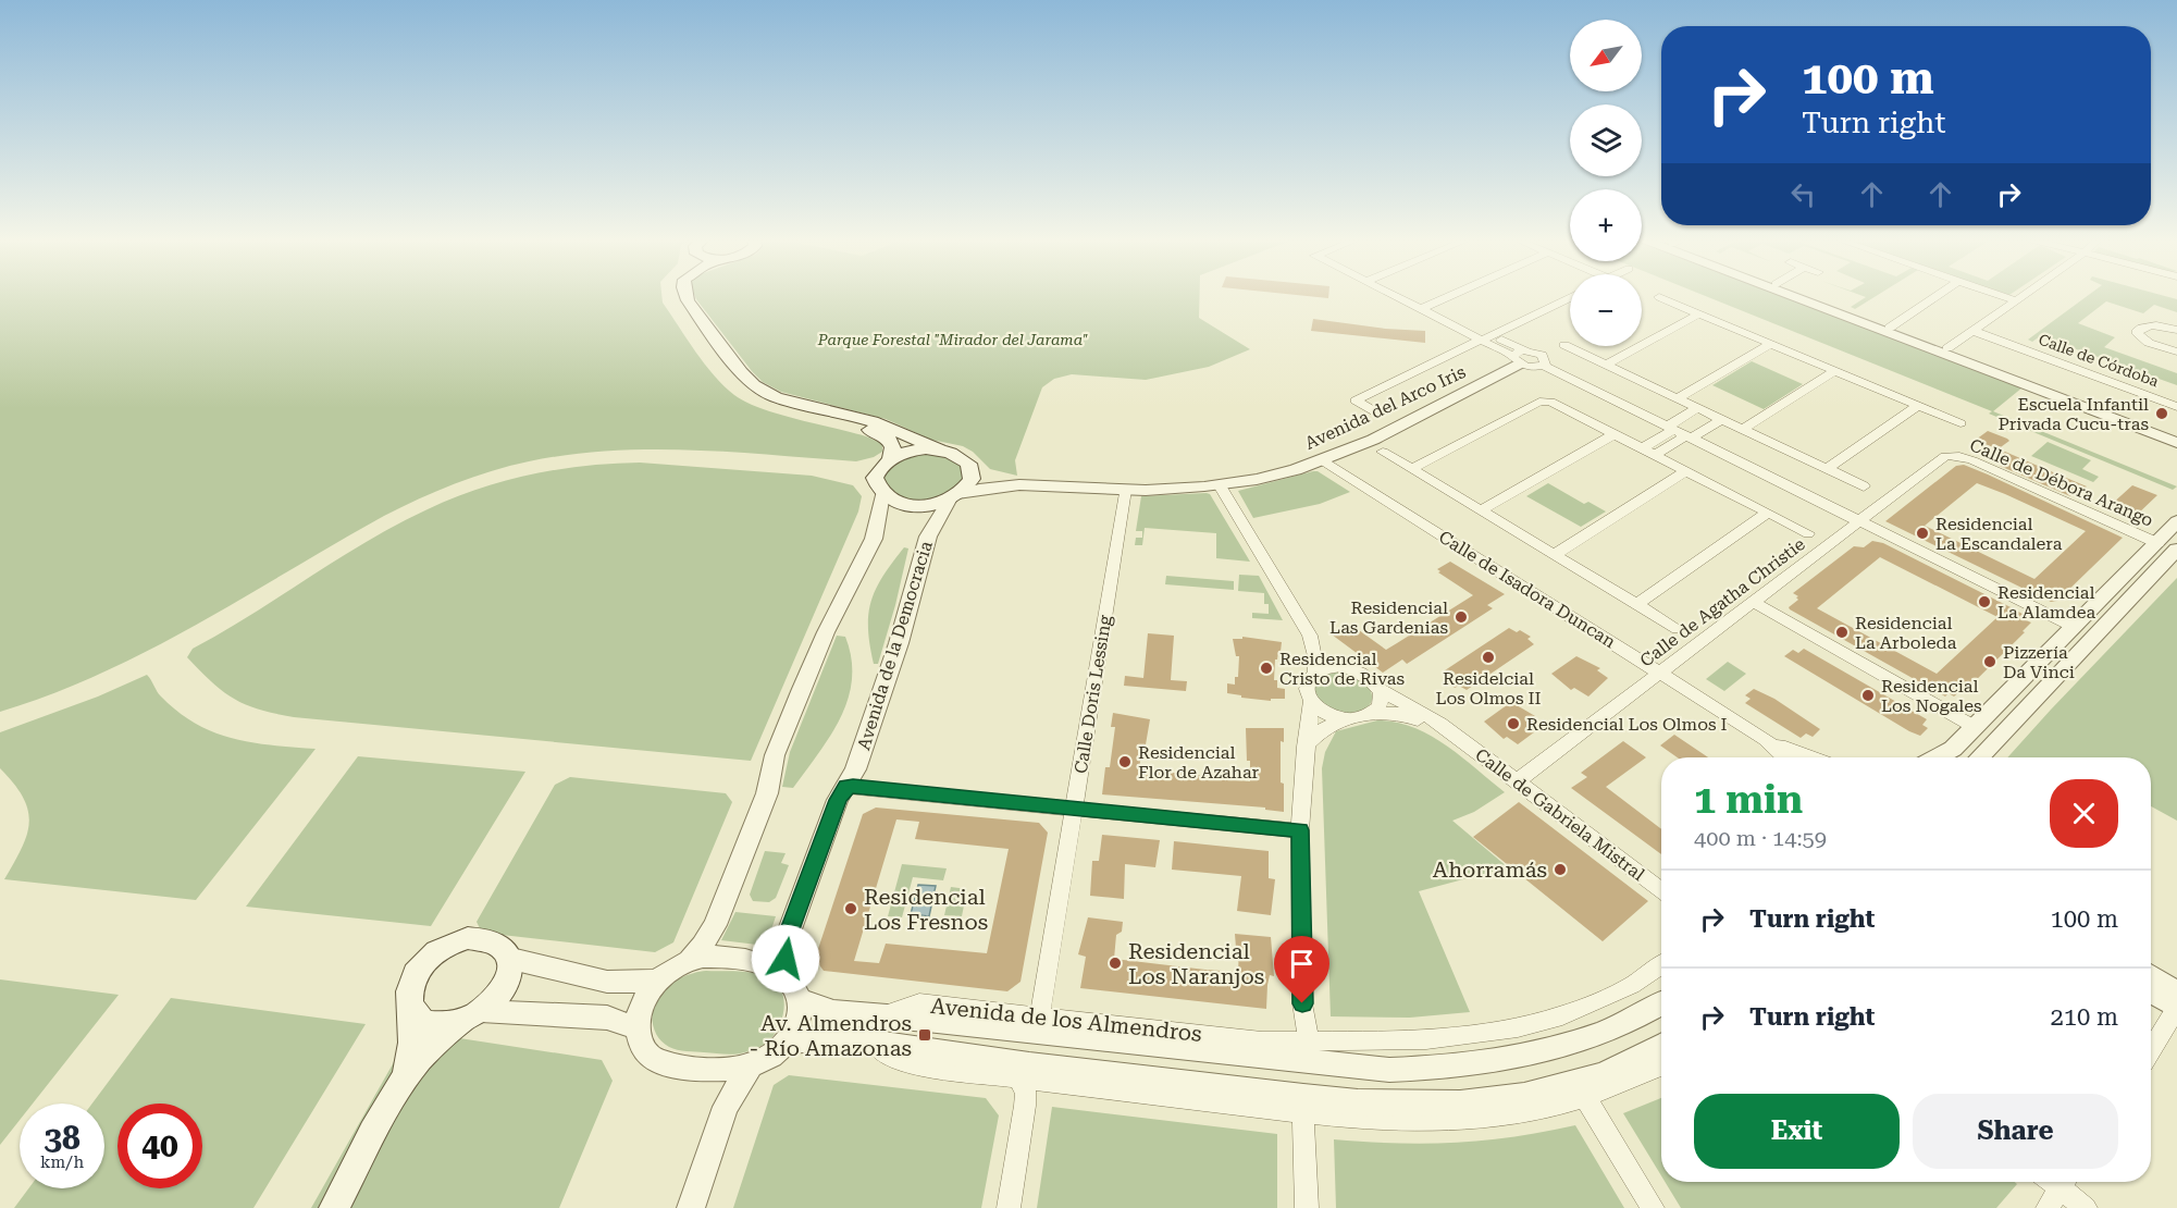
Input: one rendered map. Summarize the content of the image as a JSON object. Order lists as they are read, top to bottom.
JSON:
{
  "streets": {
    "street": [
      "Calle de Córdoba",
      "Avenida del Arco Iris",
      "Calle de Débora Arango",
      "Calle de Isadora Duncan",
      "Calle de Agatha Christie",
      "Avenida de la Democracia",
      "Calle Doris Lessing",
      "Calle de Gabriela Mistral",
      "Avenida de los Almendros"
    ]
  },
  "crossings": [
    ["Avenida del Arco Iris", "Calle de Isadora Duncan"],
    ["Avenida del Arco Iris", "Avenida de la Democracia"],
    ["Avenida del Arco Iris", "Calle Doris Lessing"],
    ["Calle de Débora Arango", "Calle de Agatha Christie"],
    ["Calle de Isadora Duncan", "Calle de Agatha Christie"],
    ["Calle de Agatha Christie", "Calle de Gabriela Mistral"],
    ["Avenida de la Democracia", "Avenida de los Almendros"],
    ["Calle Doris Lessing", "Avenida de los Almendros"]
  ],
  "parks": ["Parque Forestal \"Mirador del Jarama\""],
  "places": {
    "other": [
      "Escuela Infantil Privada Cucu-tras",
      "Residencial La Escandalera",
      "Residencial La Alamdea",
      "Residencial Las Gardenias",
      "Residencial La Arboleda",
      "Residelcial Los Olmos II",
      "Pizzería Da Vinci",
      "Residencial Cristo de Rivas",
      "Residencial Los Nogales",
      "Residencial Los Olmos I",
      "Residencial Flor de Azahar",
      "Ahorramás",
      "Residencial Los Fresnos",
      "Residencial Los Naranjos"
    ],
    "transit": ["Av. Almendros - Río Amazonas"]
  },
  "north": "bottom left",
  "page": {
    "map_buttons": ["+", "−"],
    "turn": ["100 m", "Turn right"],
    "heading": ["1 min", "400 m · 14:59"],
    "list": [
      {
        "name": "Turn right",
        "value": "100 m"
      },
      {
        "name": "Turn right",
        "value": "210 m"
      }
    ],
    "buttons": ["Exit", "Share"],
    "speed": "38 km/h",
    "limit": "40"
  }
}
